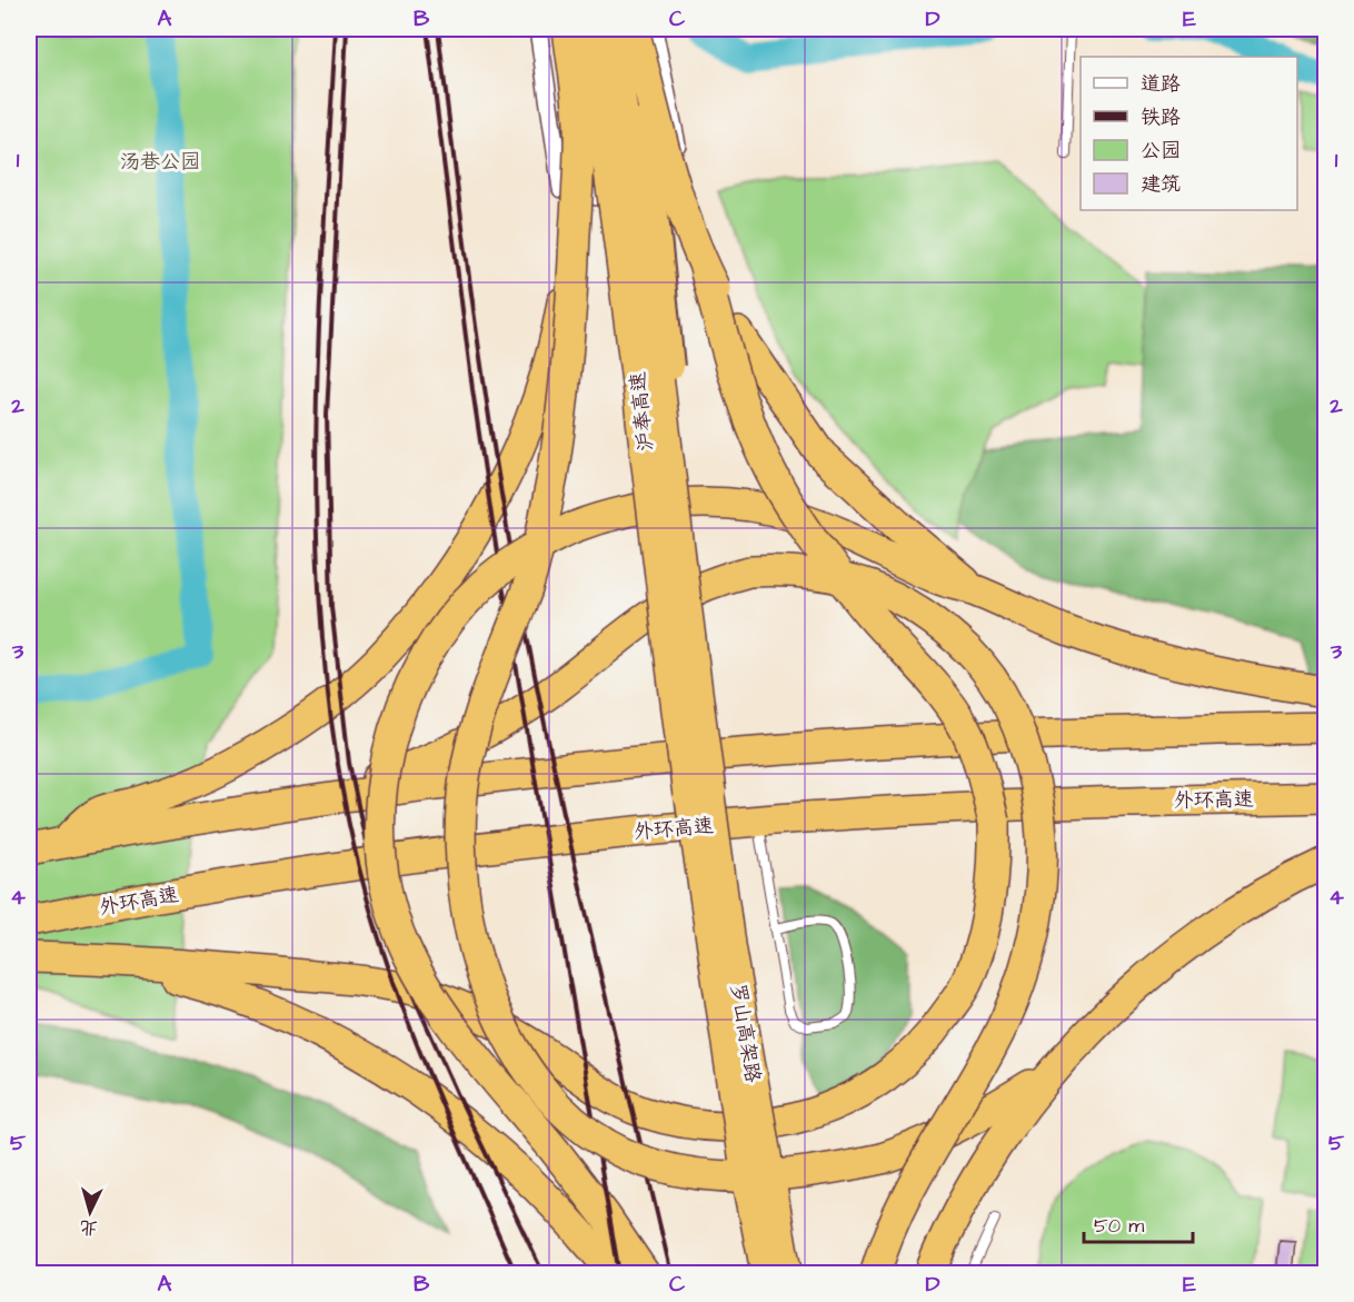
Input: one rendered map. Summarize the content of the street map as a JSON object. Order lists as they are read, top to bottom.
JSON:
{
  "streets": {
    "highway": ["沪奉高速", "外环高速", "罗山高架路"]
  },
  "crossings": [
    ["沪奉高速", "罗山高架路"]
  ],
  "parks": ["汤巷公园"],
  "legend": [
    "道路",
    "铁路",
    "公园",
    "建筑"
  ],
  "scale_bar": "50 m",
  "north": "bottom",
  "grid": {
    "columns": [
      "A",
      "B",
      "C",
      "D",
      "E"
    ],
    "rows": [
      "1",
      "2",
      "3",
      "4",
      "5"
    ]
  }
}
